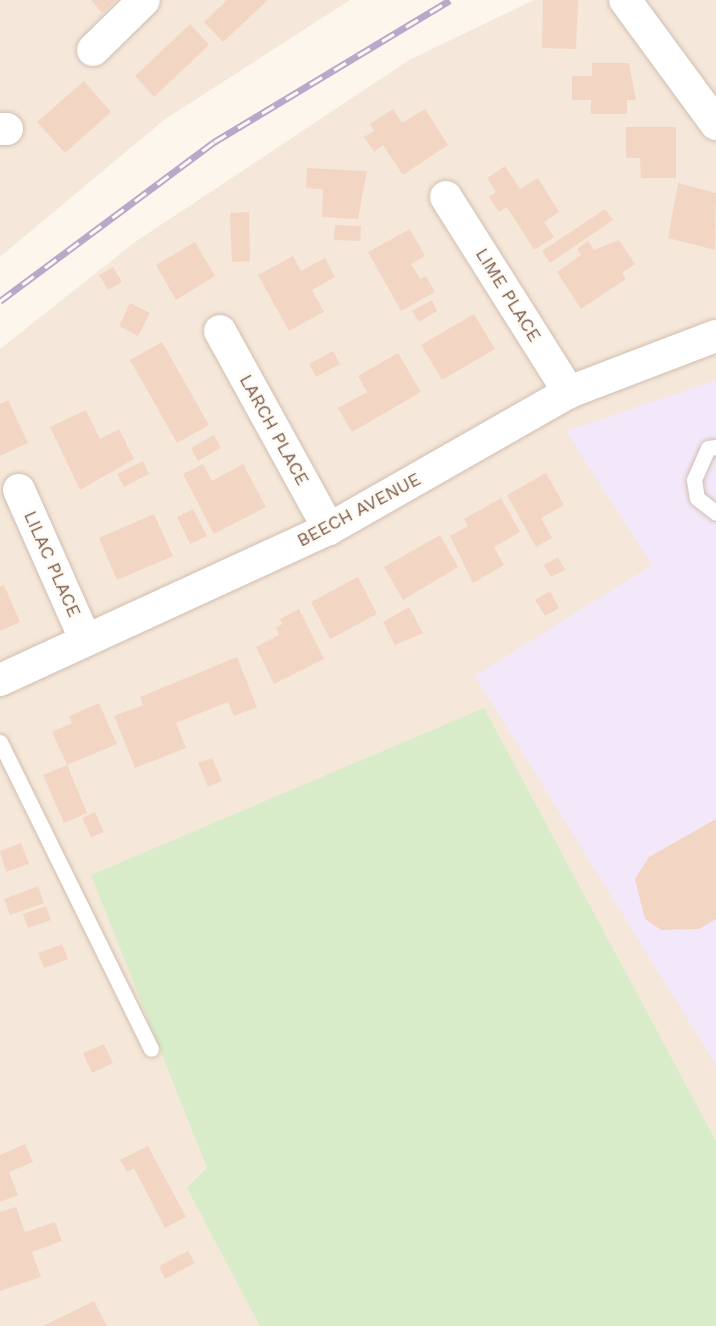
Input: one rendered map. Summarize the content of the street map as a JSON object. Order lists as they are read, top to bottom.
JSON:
{
  "streets": {
    "street": [
      "LIME PLACE",
      "LARCH PLACE",
      "BEECH AVENUE",
      "LILAC PLACE"
    ]
  },
  "crossings": [
    ["LIME PLACE", "BEECH AVENUE"],
    ["LARCH PLACE", "BEECH AVENUE"],
    ["BEECH AVENUE", "LILAC PLACE"]
  ]
}
